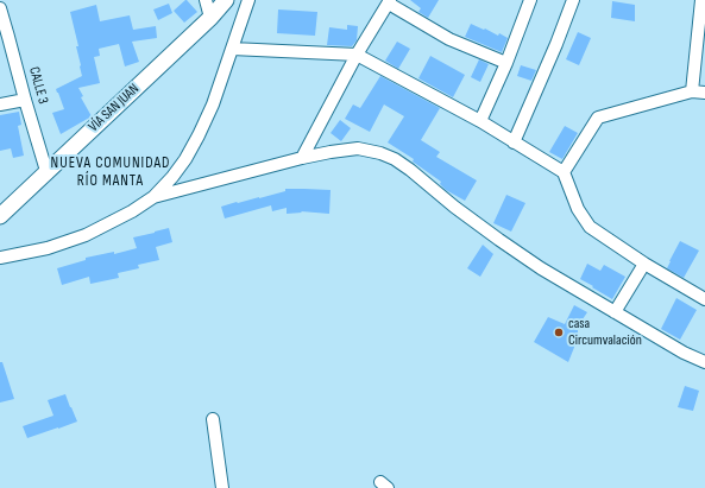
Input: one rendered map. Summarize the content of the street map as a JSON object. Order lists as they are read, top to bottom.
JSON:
{
  "streets": {
    "street": ["CALLE 3", "VÍA SAN JUAN"]
  },
  "crossings": [
    ["CALLE 3", "VÍA SAN JUAN"]
  ],
  "districts": ["NUEVA COMUNIDAD RÍO MANTA"],
  "places": ["casa Circumvalación"]
}
